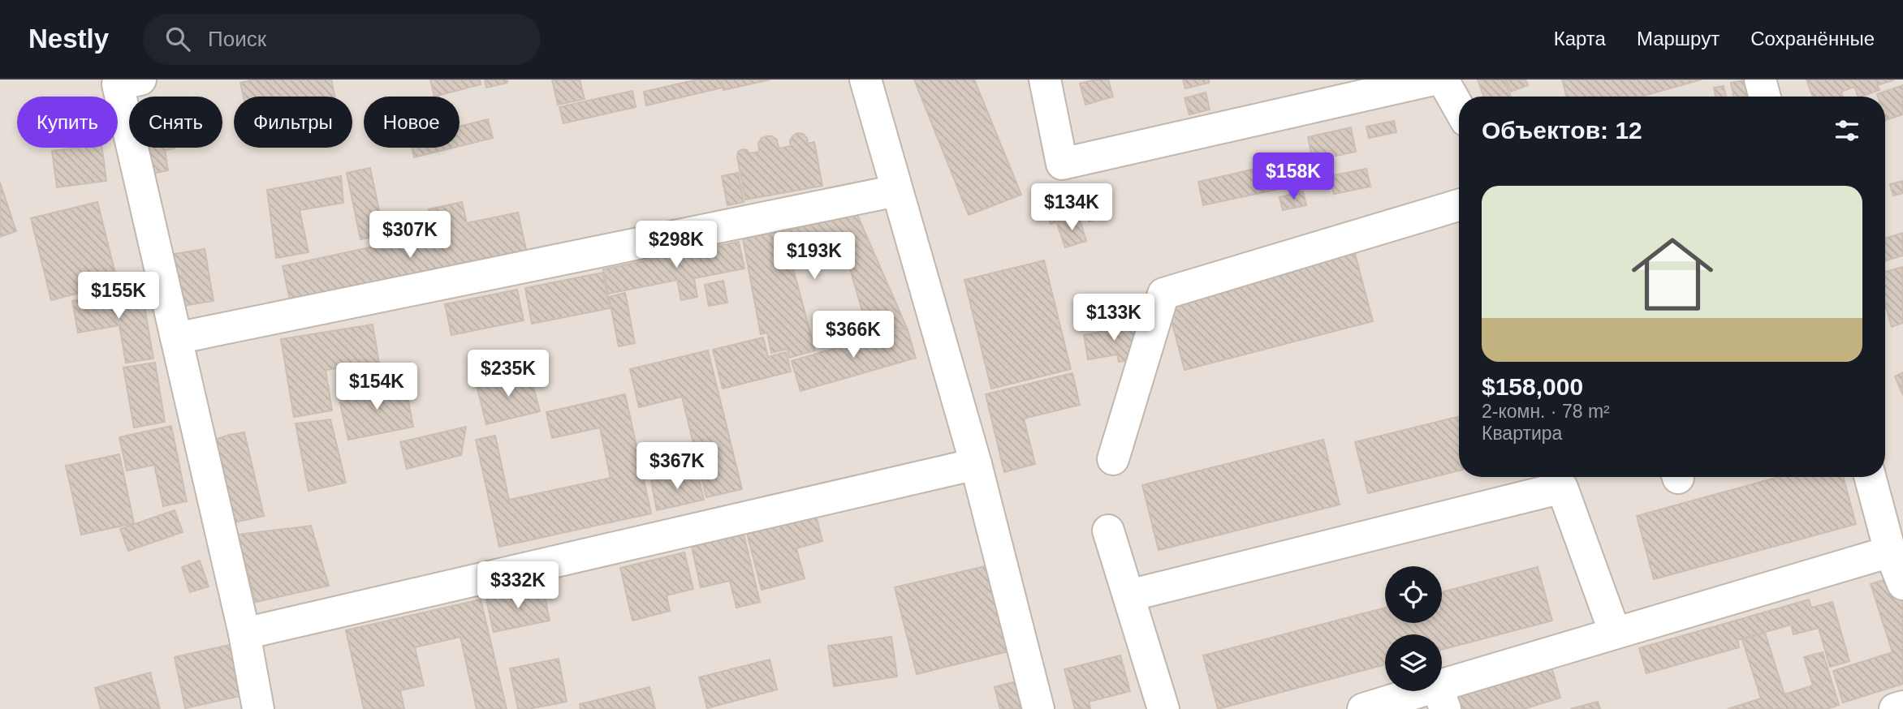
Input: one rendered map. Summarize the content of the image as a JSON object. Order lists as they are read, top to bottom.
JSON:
{
  "page": {
    "header": "Nestly",
    "search": "Поиск",
    "nav": ["Карта", "Маршрут", "Сохранённые"],
    "chip": [
      "Купить",
      "Снять",
      "Фильтры",
      "Новое"
    ],
    "heading": "Объектов: 12",
    "price": [
      "$158K",
      "$134K",
      "$307K",
      "$298K",
      "$193K",
      "$155K",
      "$133K",
      "$366K",
      "$235K",
      "$154K",
      "$367K",
      "$332K"
    ],
    "list": [
      {
        "name": "$158,000",
        "note": "2-комн. · 78 m² · Квартира"
      }
    ]
  }
}
